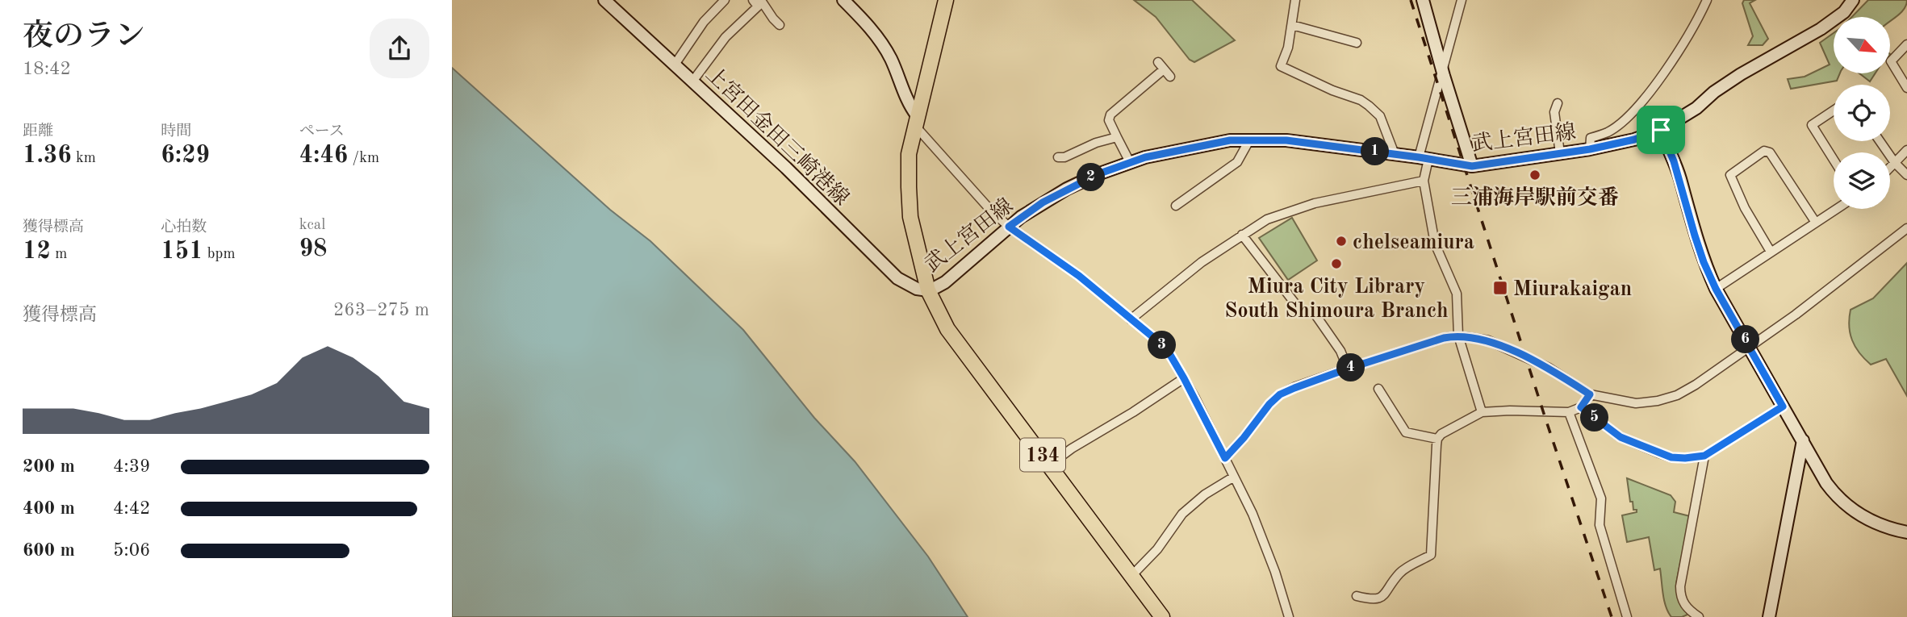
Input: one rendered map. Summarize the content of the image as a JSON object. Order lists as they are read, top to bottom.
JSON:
{
  "streets": {
    "highway": ["134"],
    "main road": ["上宮田金田三崎港線", "武上宮田線"]
  },
  "crossings": [
    ["上宮田金田三崎港線", "武上宮田線"],
    ["上宮田金田三崎港線", "134"],
    ["武上宮田線", "134"]
  ],
  "places": {
    "other": ["三浦海岸駅前交番", "chelseamiura", "Miura City Library South Shimoura Branch"],
    "transit": ["Miurakaigan"]
  },
  "north": "bottom right",
  "page": {
    "heading": ["夜のラン", "18:42"],
    "stats": [
      ["距離", "1.36 km"],
      ["時間", "6:29"],
      ["ペース", "4:46 /km"],
      ["獲得標高", "12 m"],
      ["心拍数", "151 bpm"],
      ["kcal", "98"]
    ],
    "pins": [
      "1",
      "2",
      "6",
      "3",
      "4",
      "5"
    ],
    "chart": ["獲得標高", "263–275 m"],
    "list": [
      {
        "name": "200 m",
        "note": "4:39"
      },
      {
        "name": "400 m",
        "note": "4:42"
      },
      {
        "name": "600 m",
        "note": "5:06"
      }
    ]
  }
}
